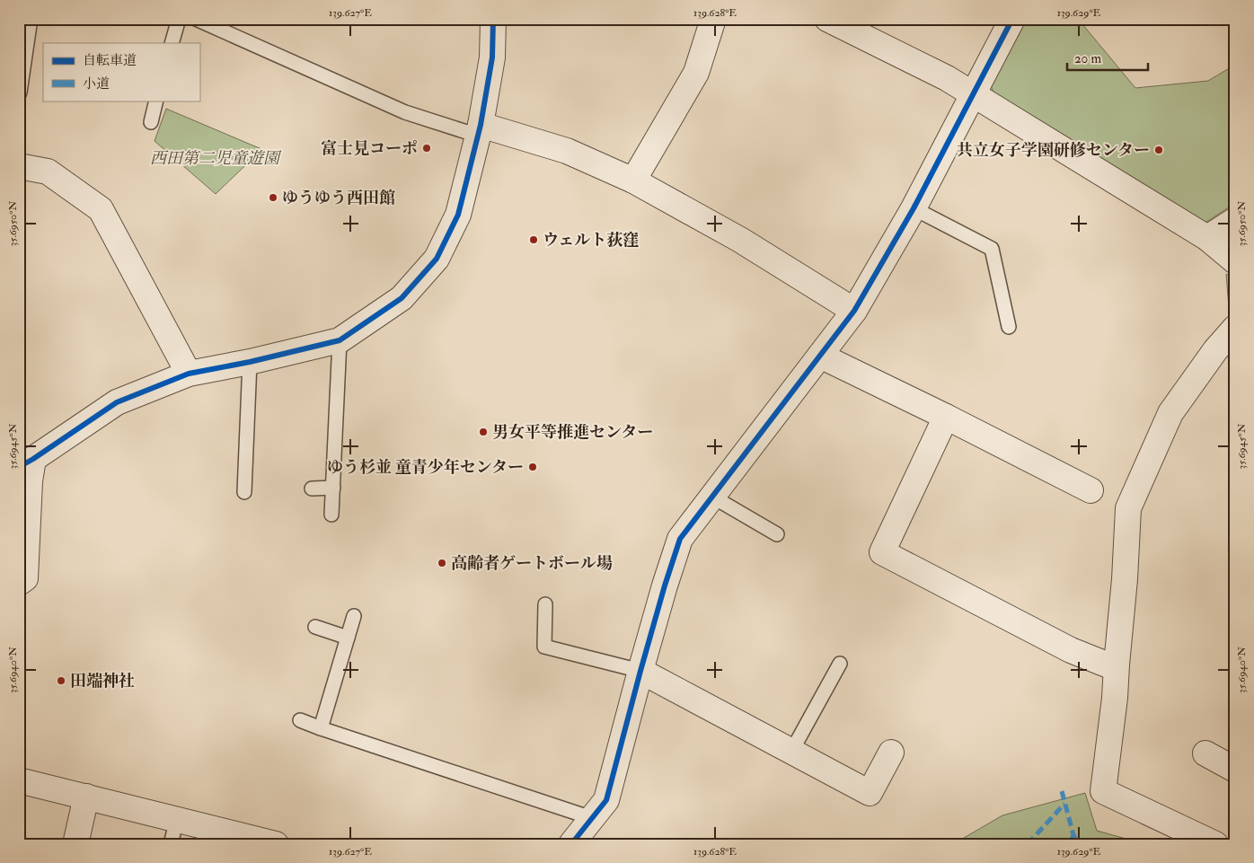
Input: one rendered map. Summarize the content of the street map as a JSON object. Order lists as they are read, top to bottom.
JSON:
{
  "parks": ["西田第二児童遊園"],
  "places": [
    "富士見コーポ",
    "共立女子学園研修センター",
    "ゆうゆう西田館",
    "ウェルト荻窪",
    "男女平等推進センター",
    "ゆう杉並 童青少年センター",
    "高齢者ゲートボール場",
    "田端神社"
  ],
  "legend": ["自転車道", "小道"],
  "scale_bar": "20 m",
  "coordinates": [
    "139.627°E",
    "139.628°E",
    "139.629°E",
    "35.6950°N",
    "35.6945°N",
    "35.6940°N"
  ]
}
